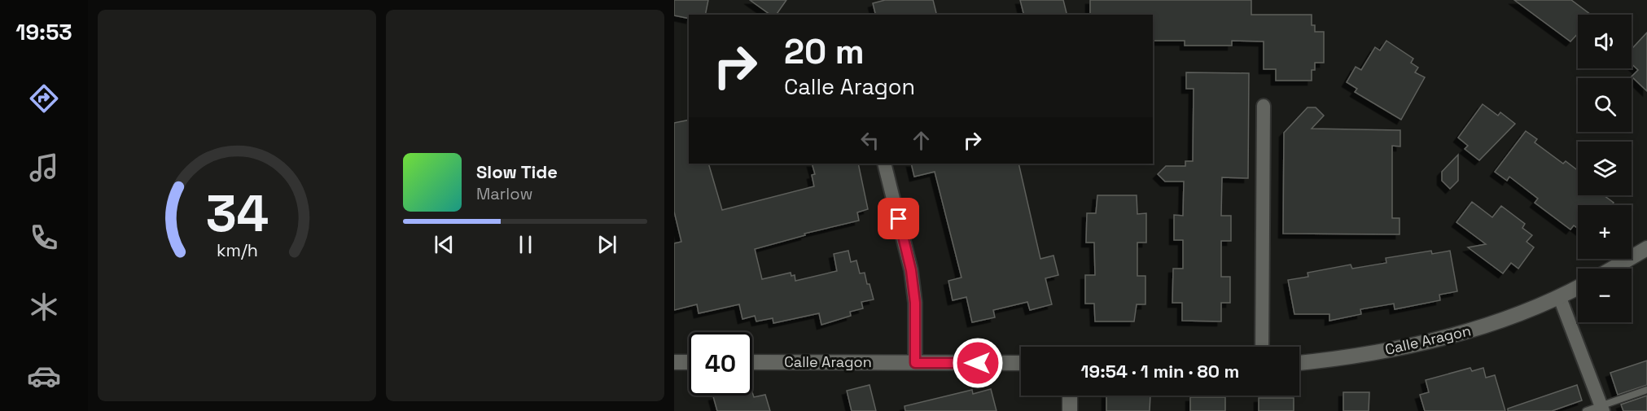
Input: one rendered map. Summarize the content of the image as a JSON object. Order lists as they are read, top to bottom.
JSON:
{
  "streets": {
    "street": ["Calle Aragon"]
  },
  "page": {
    "tabs": "19:53",
    "map_buttons": ["+", "−"],
    "turn": ["20 m", "Calle Aragon"],
    "song": ["Slow Tide", "Marlow"],
    "limit": "40",
    "trip": "19:54 · 1 min · 80 m",
    "gauge": ["34", "km/h"]
  }
}
